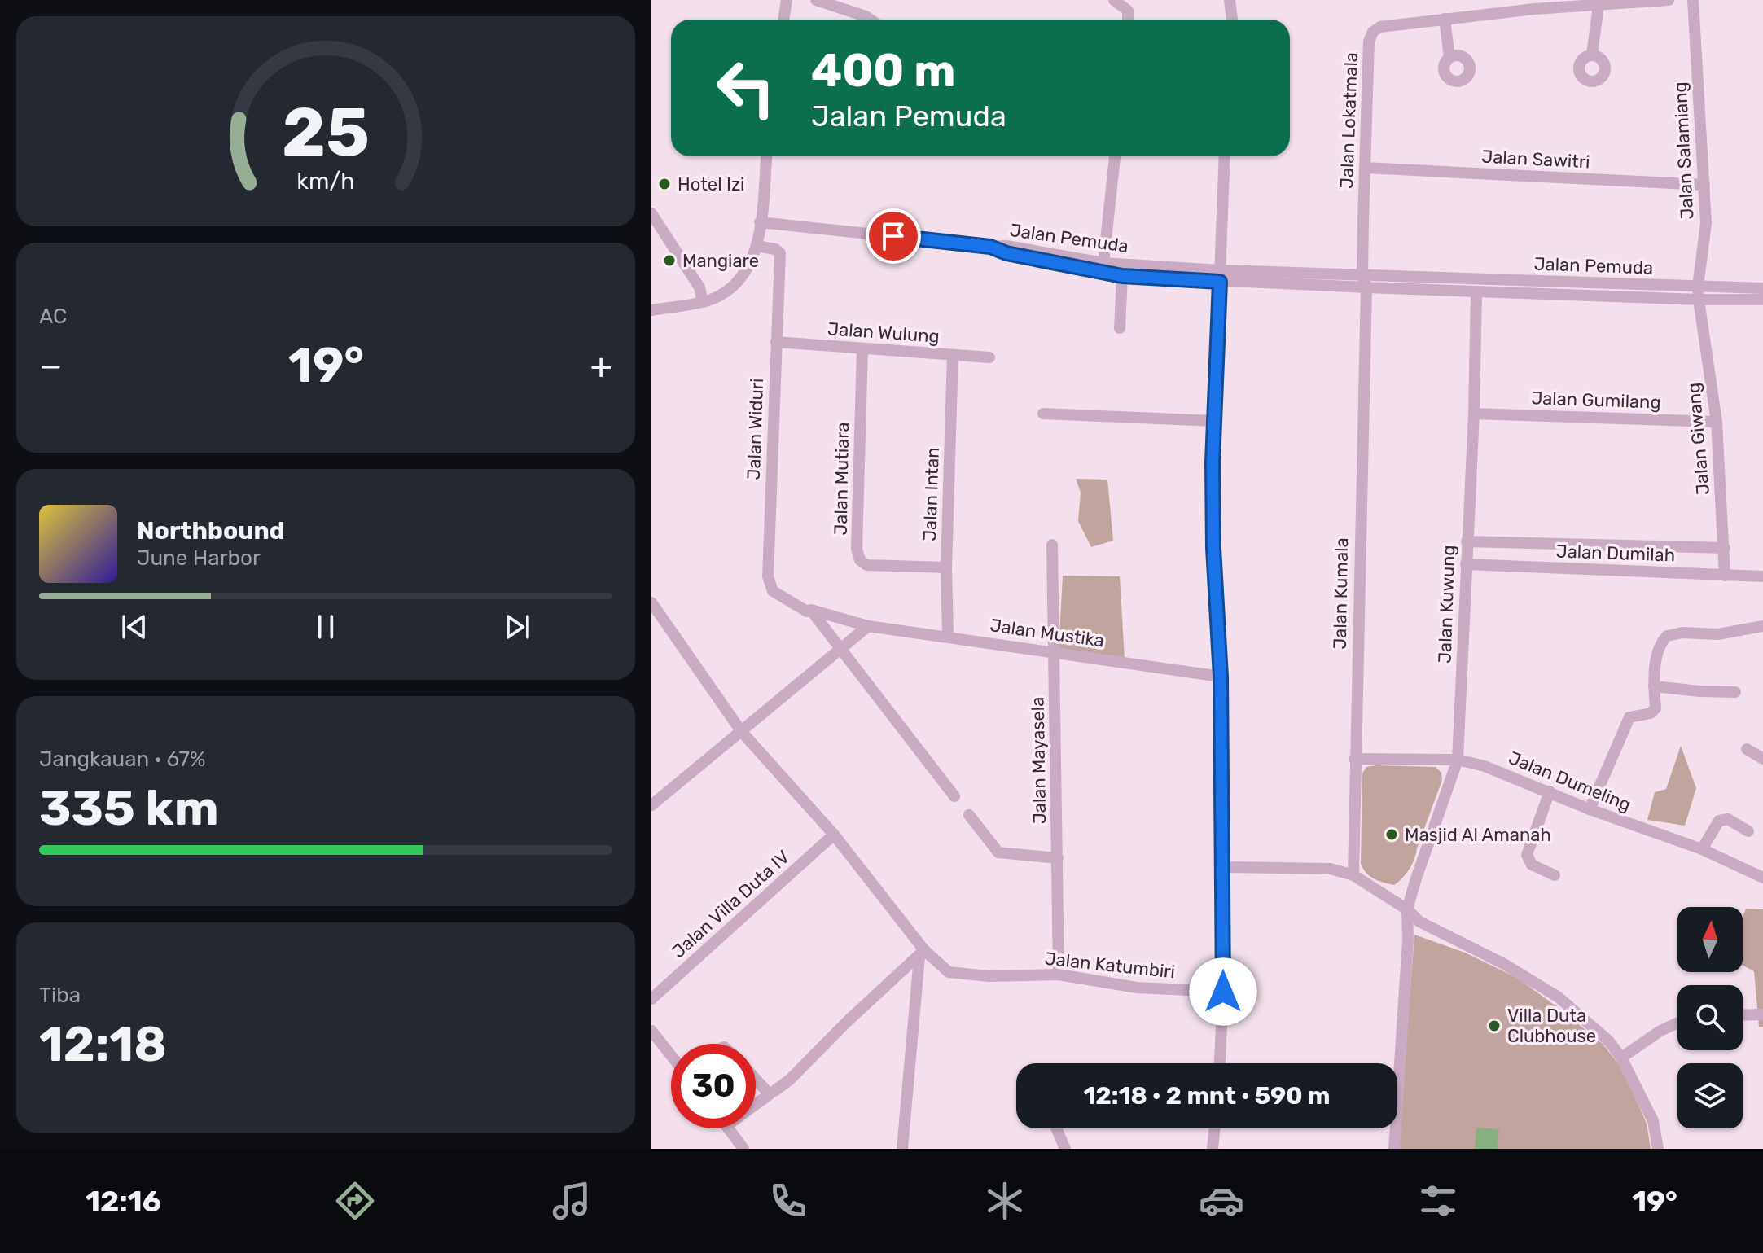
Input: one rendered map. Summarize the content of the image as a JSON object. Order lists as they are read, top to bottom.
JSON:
{
  "streets": {
    "street": [
      "Jalan Lokatmala",
      "Jalan Salamiang",
      "Jalan Sawitri",
      "Jalan Pemuda",
      "Jalan Wulung",
      "Jalan Gumilang",
      "Jalan Widuri",
      "Jalan Giwang",
      "Jalan Mutiara",
      "Jalan Intan",
      "Jalan Dumilah",
      "Jalan Kumala",
      "Jalan Kuwung",
      "Jalan Mustika",
      "Jalan Mayasela",
      "Jalan Dumeling",
      "Jalan Villa Duta IV",
      "Jalan Katumbiri"
    ]
  },
  "crossings": [
    ["Jalan Lokatmala", "Jalan Sawitri"],
    ["Jalan Lokatmala", "Jalan Pemuda"],
    ["Jalan Lokatmala", "Jalan Kumala"],
    ["Jalan Salamiang", "Jalan Sawitri"],
    ["Jalan Salamiang", "Jalan Pemuda"],
    ["Jalan Salamiang", "Jalan Giwang"],
    ["Jalan Pemuda", "Jalan Giwang"],
    ["Jalan Pemuda", "Jalan Kuwung"],
    ["Jalan Wulung", "Jalan Widuri"],
    ["Jalan Wulung", "Jalan Mutiara"],
    ["Jalan Wulung", "Jalan Intan"],
    ["Jalan Gumilang", "Jalan Giwang"],
    ["Jalan Gumilang", "Jalan Kuwung"],
    ["Jalan Widuri", "Jalan Mustika"],
    ["Jalan Giwang", "Jalan Dumilah"],
    ["Jalan Mutiara", "Jalan Intan"],
    ["Jalan Dumilah", "Jalan Kuwung"],
    ["Jalan Kumala", "Jalan Dumeling"],
    ["Jalan Kuwung", "Jalan Dumeling"],
    ["Jalan Mustika", "Jalan Mayasela"],
    ["Jalan Mayasela", "Jalan Katumbiri"],
    ["Jalan Villa Duta IV", "Jalan Katumbiri"]
  ],
  "places": [
    "Hotel Izi",
    "Mangiare",
    "Masjid Al Amanah",
    "Villa Duta Clubhouse"
  ],
  "north": "top",
  "page": {
    "turn": ["400 m", "Jalan Pemuda"],
    "tile": [
      "AC",
      ["Jangkauan · 67%", "335 km"],
      ["Tiba", "12:18"]
    ],
    "heat": ["−", "19°", "+"],
    "song": ["Northbound", "June Harbor"],
    "limit": "30",
    "trip": "12:18 · 2 mnt · 590 m",
    "tabs": ["12:16", "19°"],
    "gauge": ["25", "km/h"]
  }
}
